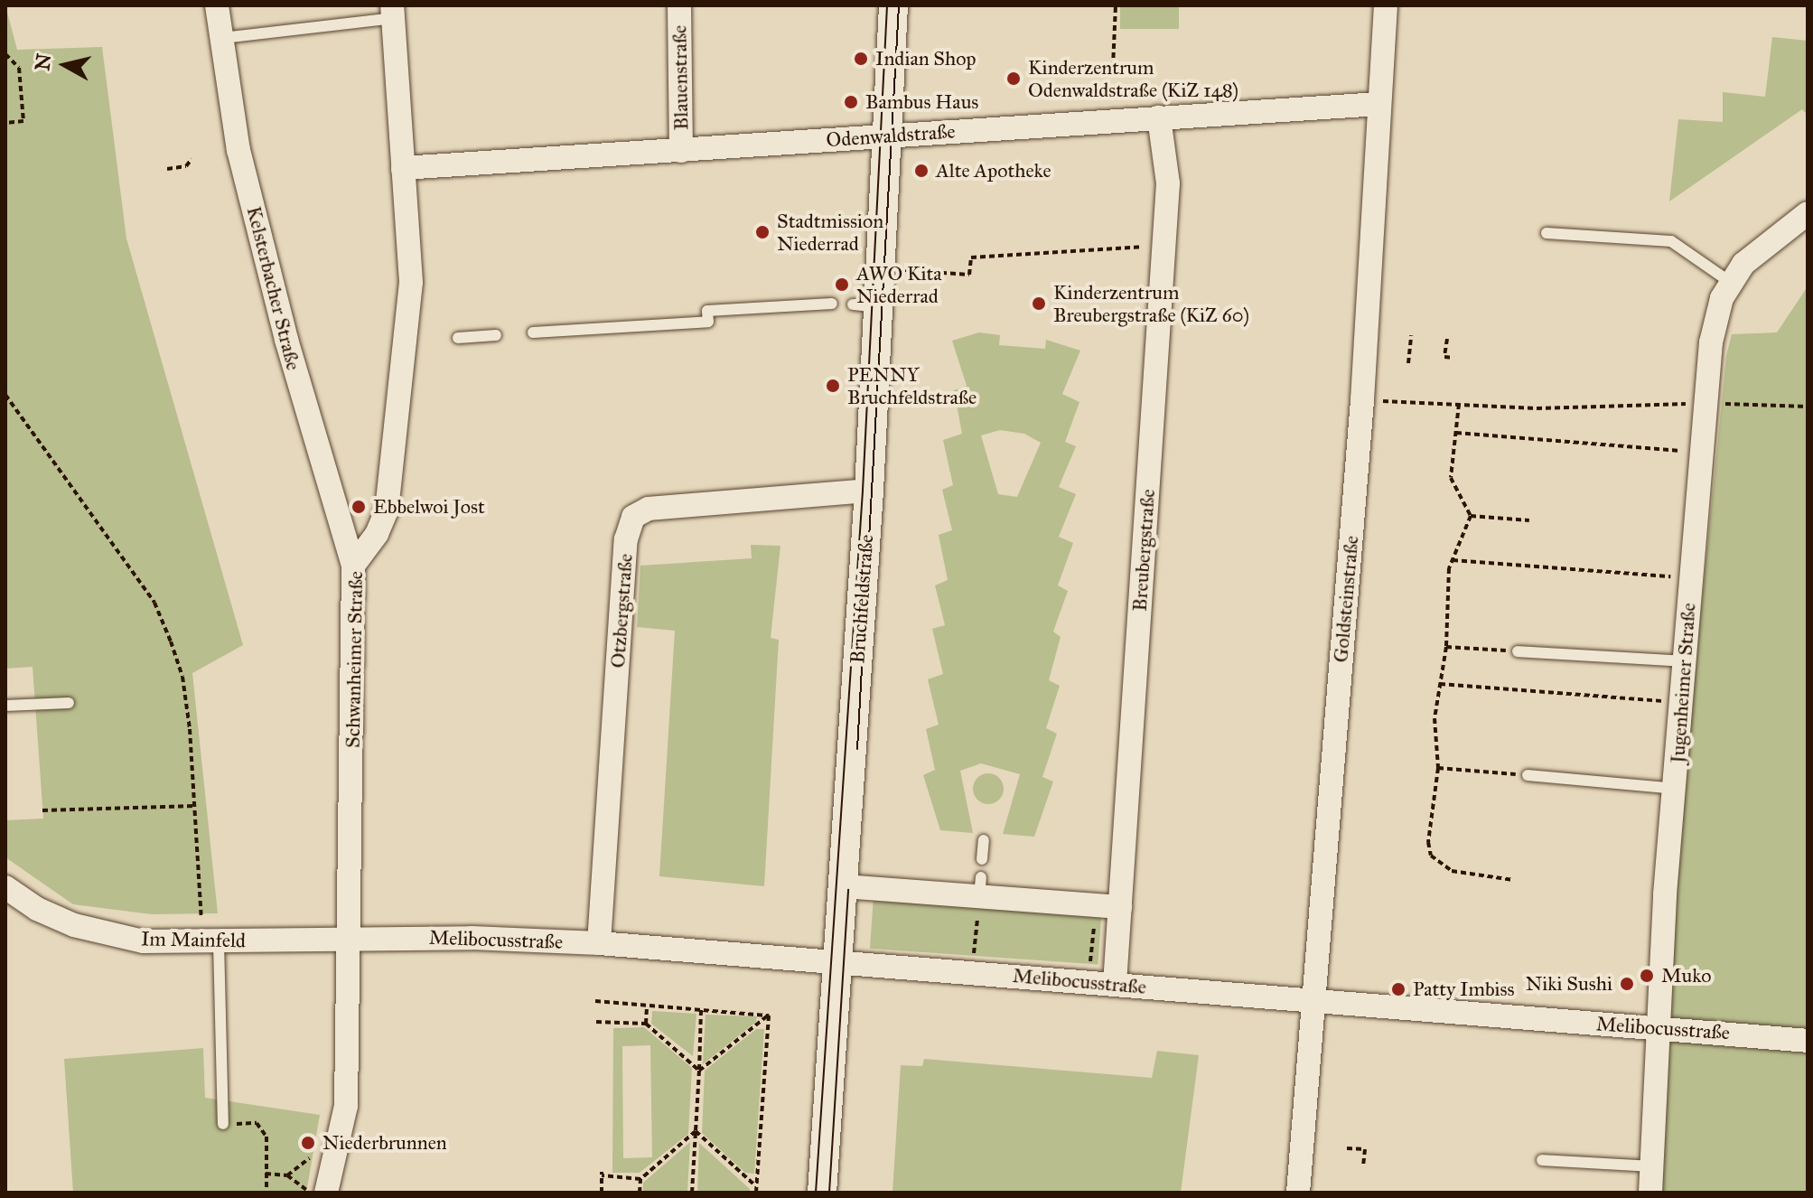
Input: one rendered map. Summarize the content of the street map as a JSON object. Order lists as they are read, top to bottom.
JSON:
{
  "streets": {
    "street": [
      "Blauenstraße",
      "Odenwaldstraße",
      "Kelsterbacher Straße",
      "Breubergstraße",
      "Bruchfeldstraße",
      "Goldsteinstraße",
      "Otzbergstraße",
      "Schwanheimer Straße",
      "Jugenheimer Straße",
      "Im Mainfeld",
      "Melibocusstraße"
    ]
  },
  "crossings": [
    ["Blauenstraße", "Odenwaldstraße"],
    ["Odenwaldstraße", "Breubergstraße"],
    ["Odenwaldstraße", "Bruchfeldstraße"],
    ["Odenwaldstraße", "Goldsteinstraße"],
    ["Odenwaldstraße", "Schwanheimer Straße"],
    ["Kelsterbacher Straße", "Schwanheimer Straße"],
    ["Breubergstraße", "Melibocusstraße"],
    ["Bruchfeldstraße", "Otzbergstraße"],
    ["Bruchfeldstraße", "Melibocusstraße"],
    ["Goldsteinstraße", "Melibocusstraße"],
    ["Otzbergstraße", "Melibocusstraße"],
    ["Schwanheimer Straße", "Im Mainfeld"],
    ["Schwanheimer Straße", "Melibocusstraße"],
    ["Jugenheimer Straße", "Melibocusstraße"],
    ["Im Mainfeld", "Melibocusstraße"]
  ],
  "places": [
    "Indian Shop",
    "Kinderzentrum Odenwaldstraße (KiZ 148)",
    "Bambus Haus",
    "Alte Apotheke",
    "Stadtmission Niederrad",
    "AWO Kita Niederrad",
    "Kinderzentrum Breubergstraße (KiZ 60)",
    "PENNY Bruchfeldstraße",
    "Ebbelwoi Jost",
    "Muko",
    "Niki Sushi",
    "Patty Imbiss",
    "Niederbrunnen"
  ],
  "north": "left"
}
